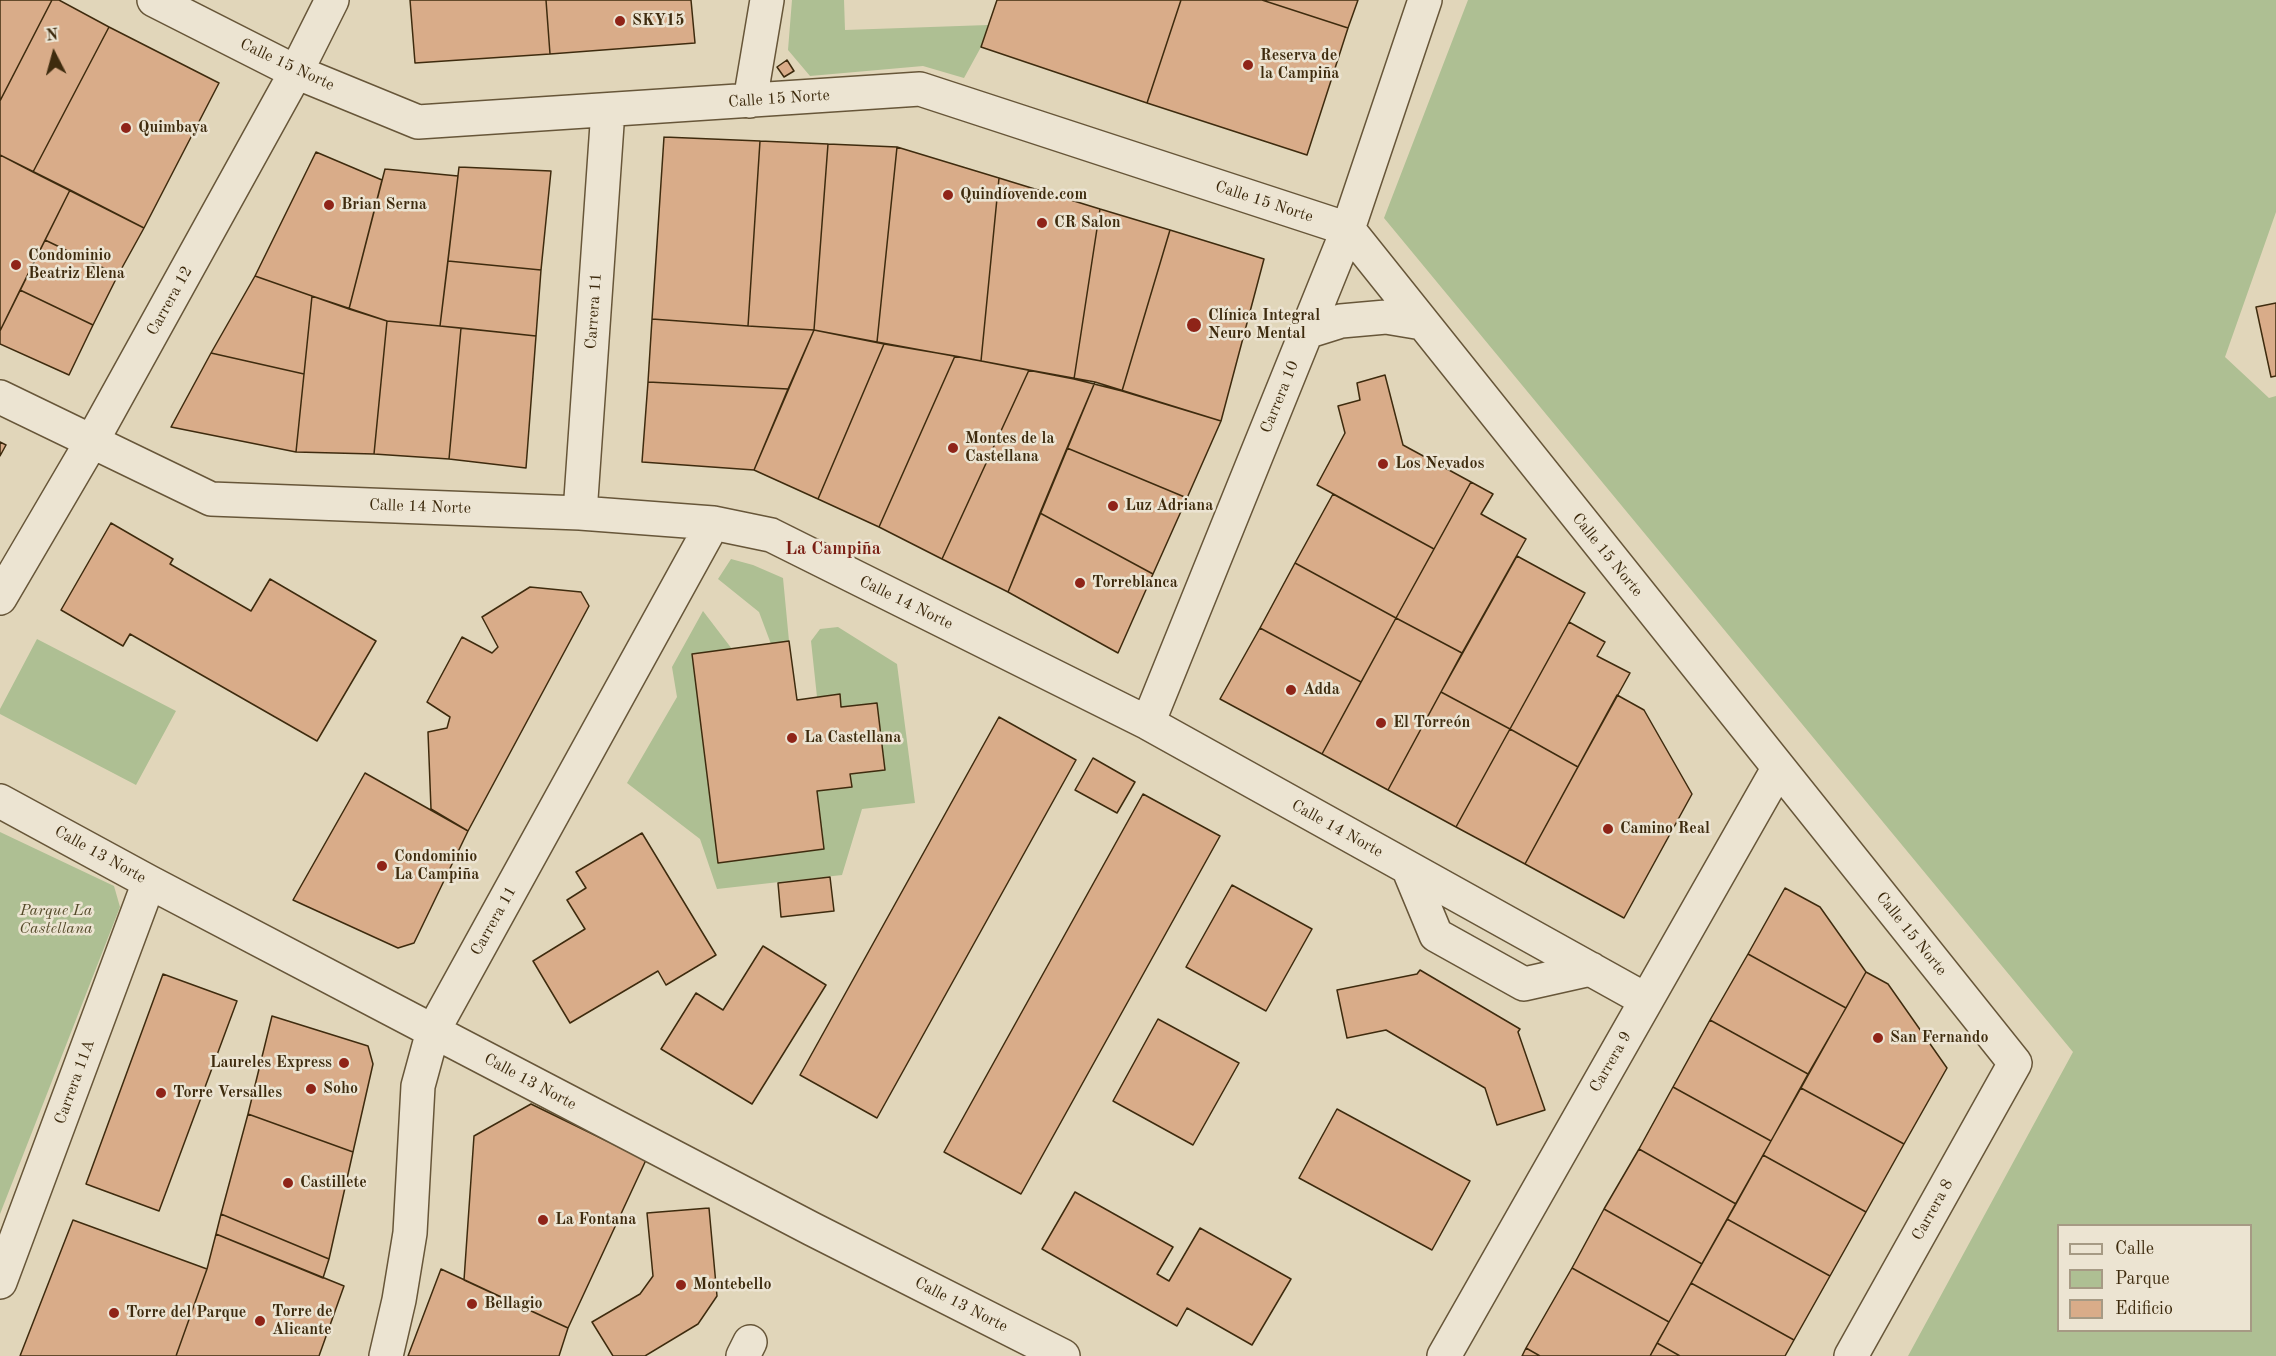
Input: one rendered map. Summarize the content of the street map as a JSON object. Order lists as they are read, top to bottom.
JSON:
{
  "streets": {
    "street": [
      "Calle 15 Norte",
      "Carrera 12",
      "Carrera 11",
      "Carrera 10",
      "Calle 14 Norte",
      "Calle 13 Norte",
      "Carrera 9",
      "Carrera 11A",
      "Carrera 8"
    ]
  },
  "crossings": [
    ["Calle 15 Norte", "Carrera 12"],
    ["Calle 15 Norte", "Carrera 11"],
    ["Calle 15 Norte", "Carrera 10"],
    ["Calle 15 Norte", "Carrera 9"],
    ["Calle 15 Norte", "Carrera 8"],
    ["Carrera 12", "Calle 14 Norte"],
    ["Carrera 11", "Calle 14 Norte"],
    ["Carrera 11", "Calle 13 Norte"],
    ["Carrera 10", "Calle 14 Norte"],
    ["Calle 14 Norte", "Carrera 9"],
    ["Calle 13 Norte", "Carrera 11A"]
  ],
  "districts": ["La Campiña"],
  "parks": ["Parque La Castellana"],
  "places": [
    "SKY15",
    "Reserva de la Campiña",
    "Quimbaya",
    "Quindíovende.com",
    "Brian Serna",
    "CR Salon",
    "Condominio Beatriz Elena",
    "Clínica Integral Neuro Mental",
    "Montes de la Castellana",
    "Los Nevados",
    "Luz Adriana",
    "Torreblanca",
    "Adda",
    "El Torreón",
    "La Castellana",
    "Camino Real",
    "Condominio La Campiña",
    "San Fernando",
    "Laureles Express",
    "Soho",
    "Torre Versalles",
    "Castillete",
    "La Fontana",
    "Montebello",
    "Bellagio",
    "Torre del Parque",
    "Torre de Alicante"
  ],
  "legend": ["Calle", "Parque", "Edificio"],
  "north": "top"
}
